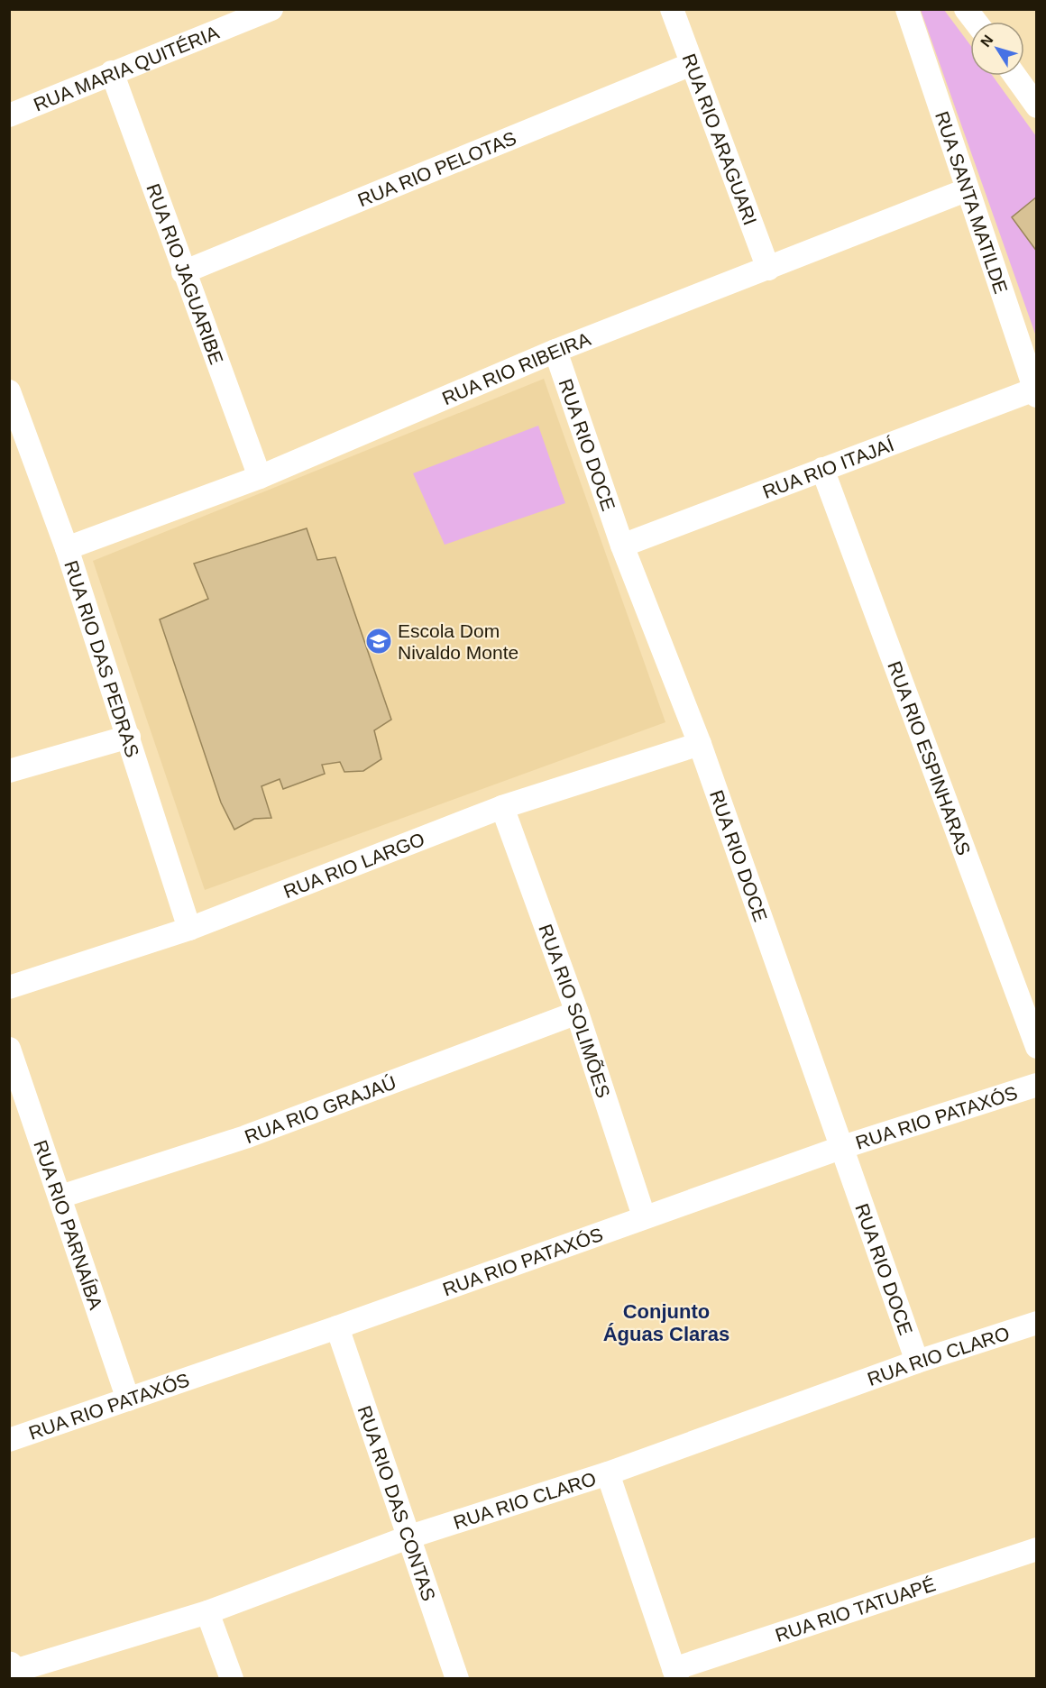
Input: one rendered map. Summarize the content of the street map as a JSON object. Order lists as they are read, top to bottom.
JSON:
{
  "streets": {
    "street": [
      "RUA MARIA QUITÉRIA",
      "RUA RIO ARAGUARI",
      "RUA RIO PELOTAS",
      "RUA SANTA MATILDE",
      "RUA RIO JAGUARIBE",
      "RUA RIO RIBEIRA",
      "RUA RIO DOCE",
      "RUA RIO ITAJAÍ",
      "RUA RIO DAS PEDRAS",
      "RUA RIO ESPINHARAS",
      "RUA RIO LARGO",
      "RUA RIO SOLIMÕES",
      "RUA RIO GRAJAÚ",
      "RUA RIO PATAXÓS",
      "RUA RIO PARNAÍBA",
      "RUA RIO CLARO",
      "RUA RIO DAS CONTAS",
      "RUA RIO TATUAPÉ"
    ]
  },
  "crossings": [
    ["RUA MARIA QUITÉRIA", "RUA RIO JAGUARIBE"],
    ["RUA RIO ARAGUARI", "RUA RIO PELOTAS"],
    ["RUA RIO ARAGUARI", "RUA RIO RIBEIRA"],
    ["RUA RIO PELOTAS", "RUA RIO JAGUARIBE"],
    ["RUA SANTA MATILDE", "RUA RIO RIBEIRA"],
    ["RUA SANTA MATILDE", "RUA RIO ITAJAÍ"],
    ["RUA RIO JAGUARIBE", "RUA RIO RIBEIRA"],
    ["RUA RIO RIBEIRA", "RUA RIO DOCE"],
    ["RUA RIO RIBEIRA", "RUA RIO DAS PEDRAS"],
    ["RUA RIO DOCE", "RUA RIO ITAJAÍ"],
    ["RUA RIO DOCE", "RUA RIO LARGO"],
    ["RUA RIO DOCE", "RUA RIO PATAXÓS"],
    ["RUA RIO DOCE", "RUA RIO CLARO"],
    ["RUA RIO ITAJAÍ", "RUA RIO ESPINHARAS"],
    ["RUA RIO DAS PEDRAS", "RUA RIO LARGO"],
    ["RUA RIO LARGO", "RUA RIO SOLIMÕES"],
    ["RUA RIO SOLIMÕES", "RUA RIO GRAJAÚ"],
    ["RUA RIO SOLIMÕES", "RUA RIO PATAXÓS"],
    ["RUA RIO GRAJAÚ", "RUA RIO PARNAÍBA"],
    ["RUA RIO PATAXÓS", "RUA RIO PARNAÍBA"],
    ["RUA RIO PATAXÓS", "RUA RIO DAS CONTAS"],
    ["RUA RIO CLARO", "RUA RIO DAS CONTAS"]
  ],
  "districts": ["Conjunto Águas Claras"],
  "places": {
    "school or university": ["Escola Dom Nivaldo Monte"]
  },
  "north": "top left"
}
